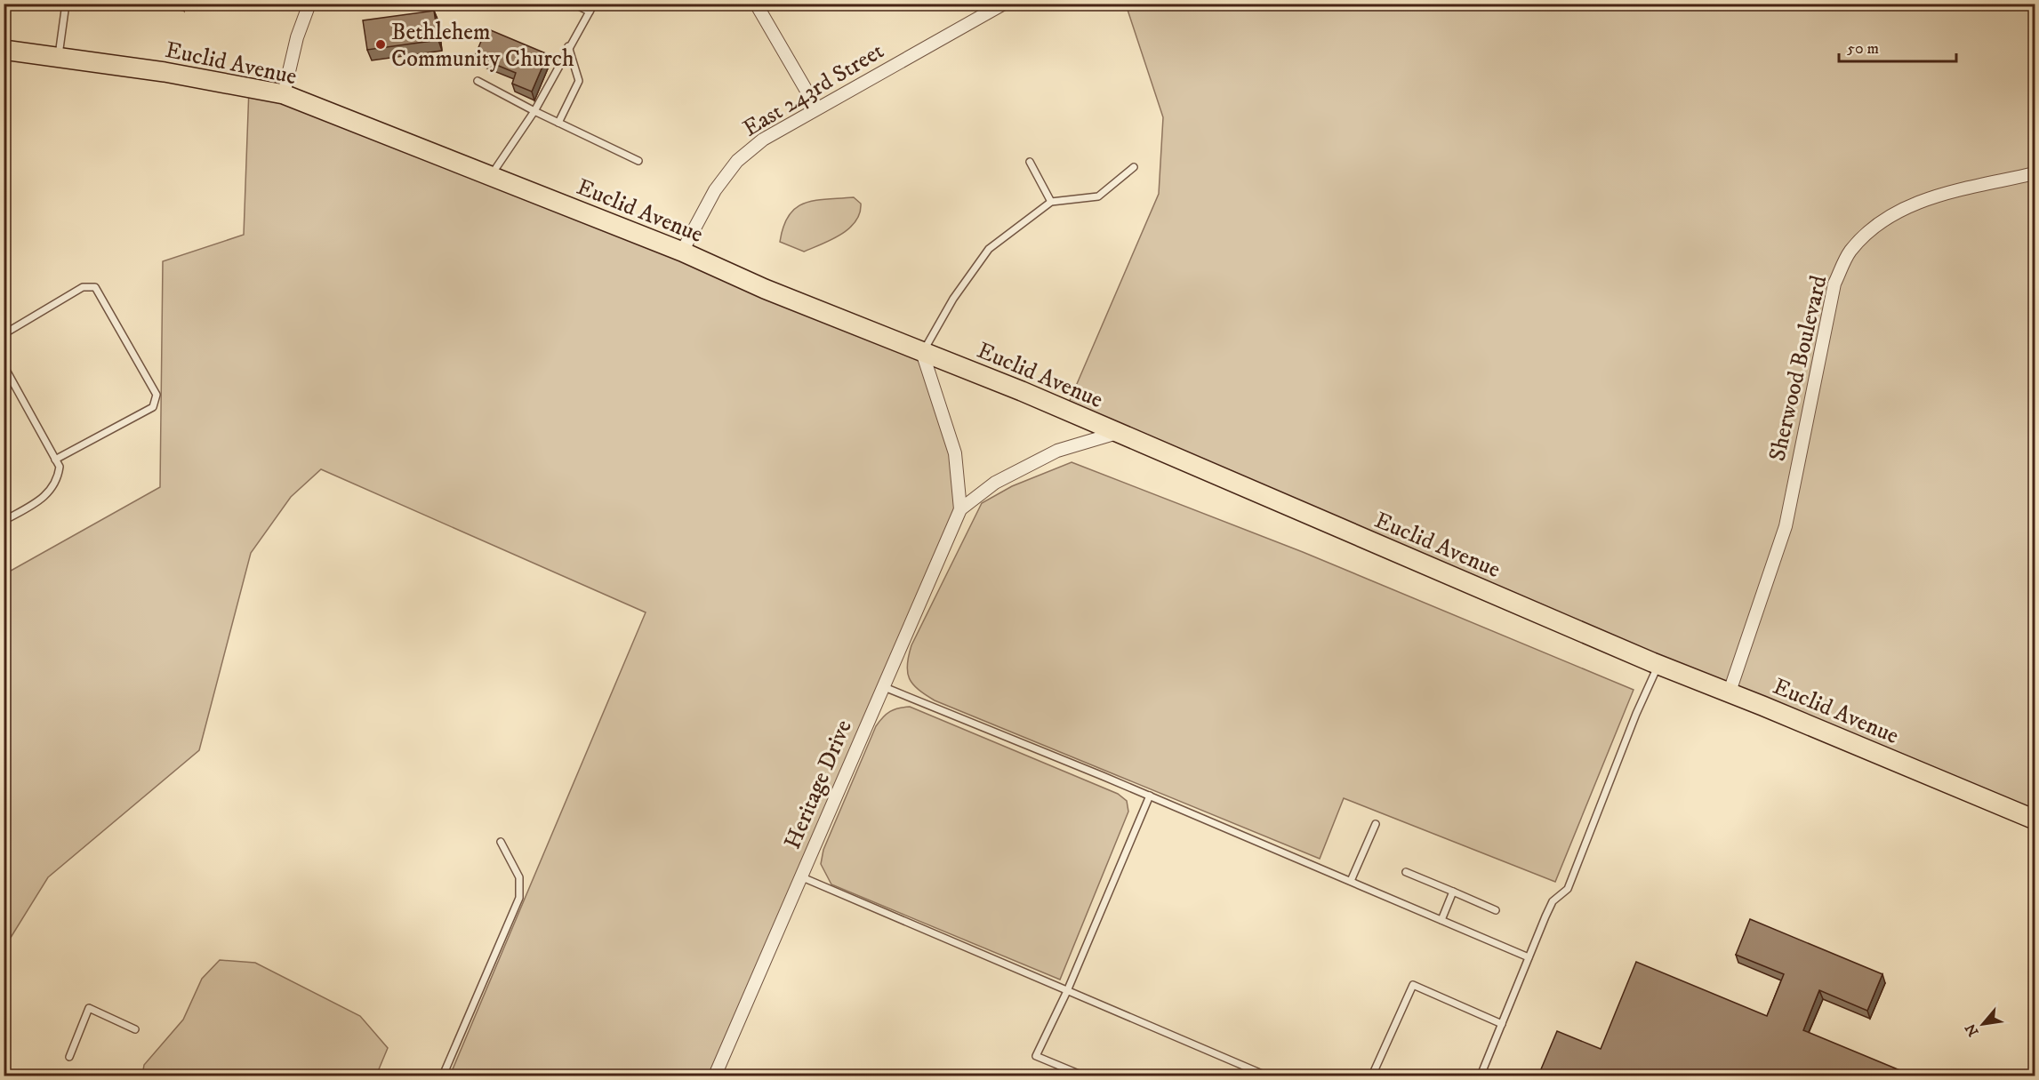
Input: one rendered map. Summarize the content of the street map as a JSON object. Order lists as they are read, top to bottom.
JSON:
{
  "streets": {
    "main road": ["Euclid Avenue"],
    "street": ["East 243rd Street", "Sherwood Boulevard", "Heritage Drive"]
  },
  "crossings": [
    ["Euclid Avenue", "East 243rd Street"],
    ["Euclid Avenue", "Sherwood Boulevard"],
    ["Euclid Avenue", "Heritage Drive"]
  ],
  "places": ["Bethlehem Community Church"],
  "scale_bar": "50 m",
  "north": "bottom left"
}
